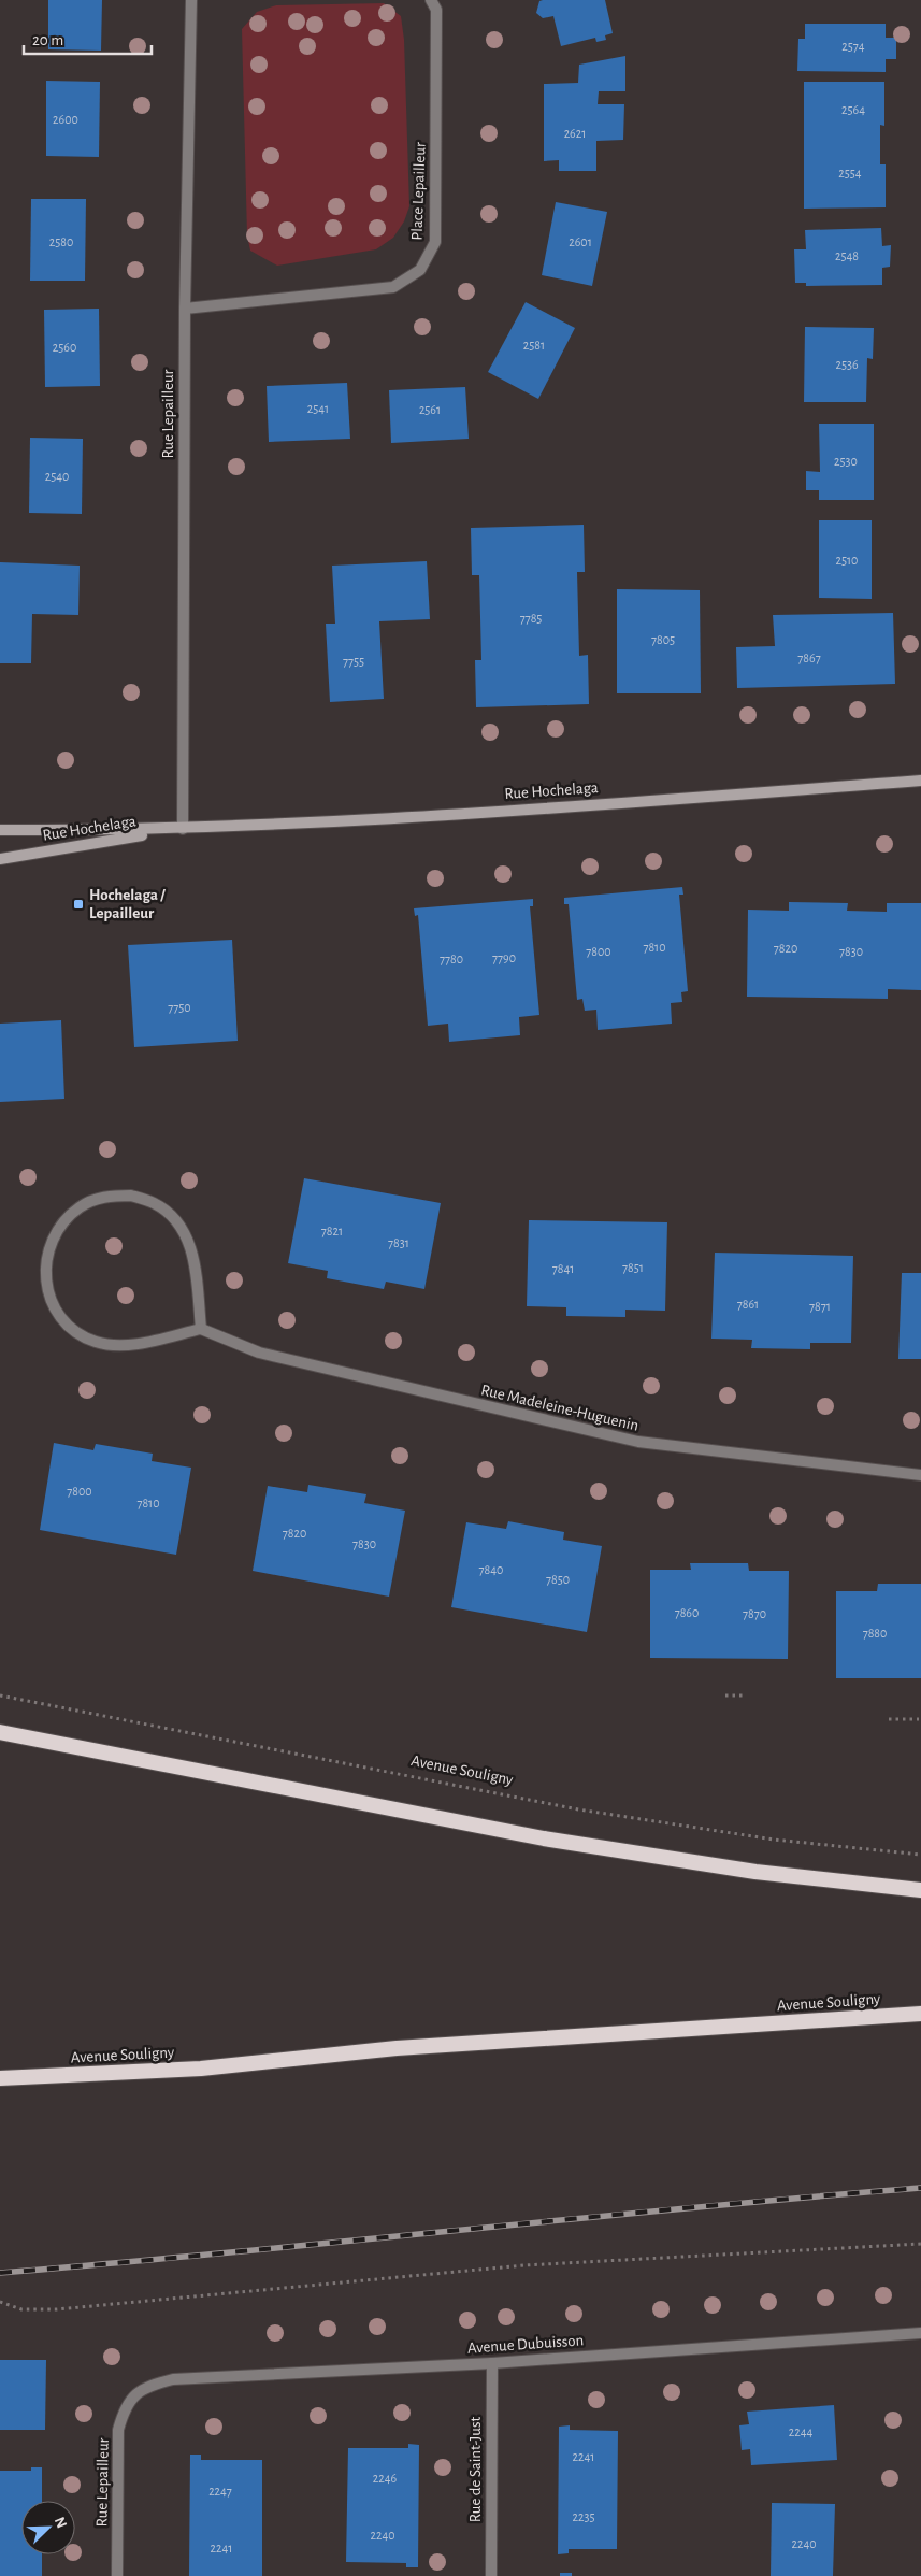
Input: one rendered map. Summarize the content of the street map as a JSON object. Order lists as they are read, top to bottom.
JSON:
{
  "streets": {
    "highway": ["Avenue Souligny"],
    "main road": ["Rue Hochelaga"],
    "street": [
      "Place Lepailleur",
      "Rue Lepailleur",
      "Rue Madeleine-Huguenin",
      "Avenue Dubuisson",
      "Rue de Saint-Just"
    ]
  },
  "crossings": [
    ["Place Lepailleur", "Rue Lepailleur"],
    ["Rue Lepailleur", "Rue Hochelaga"],
    ["Rue Lepailleur", "Avenue Dubuisson"],
    ["Avenue Dubuisson", "Rue de Saint-Just"]
  ],
  "places": {
    "transit": ["Hochelaga / Lepailleur"]
  },
  "house_numbers": [
    "2574",
    "2564",
    "2600",
    "2621",
    "2554",
    "2580",
    "2601",
    "2548",
    "2581",
    "2560",
    "2536",
    "2541",
    "2561",
    "2530",
    "2540",
    "2510",
    "7785",
    "7805",
    "7867",
    "7755",
    "7810",
    "7820",
    "7800",
    "7830",
    "7790",
    "7780",
    "7750",
    "7821",
    "7831",
    "7851",
    "7841",
    "7861",
    "7871",
    "7800",
    "7810",
    "7820",
    "7830",
    "7840",
    "7850",
    "7860",
    "7870",
    "7880",
    "2244",
    "2241",
    "2246",
    "2247",
    "2235",
    "2240",
    "2240",
    "2241"
  ],
  "scale_bar": "20 m",
  "north": "top right"
}
